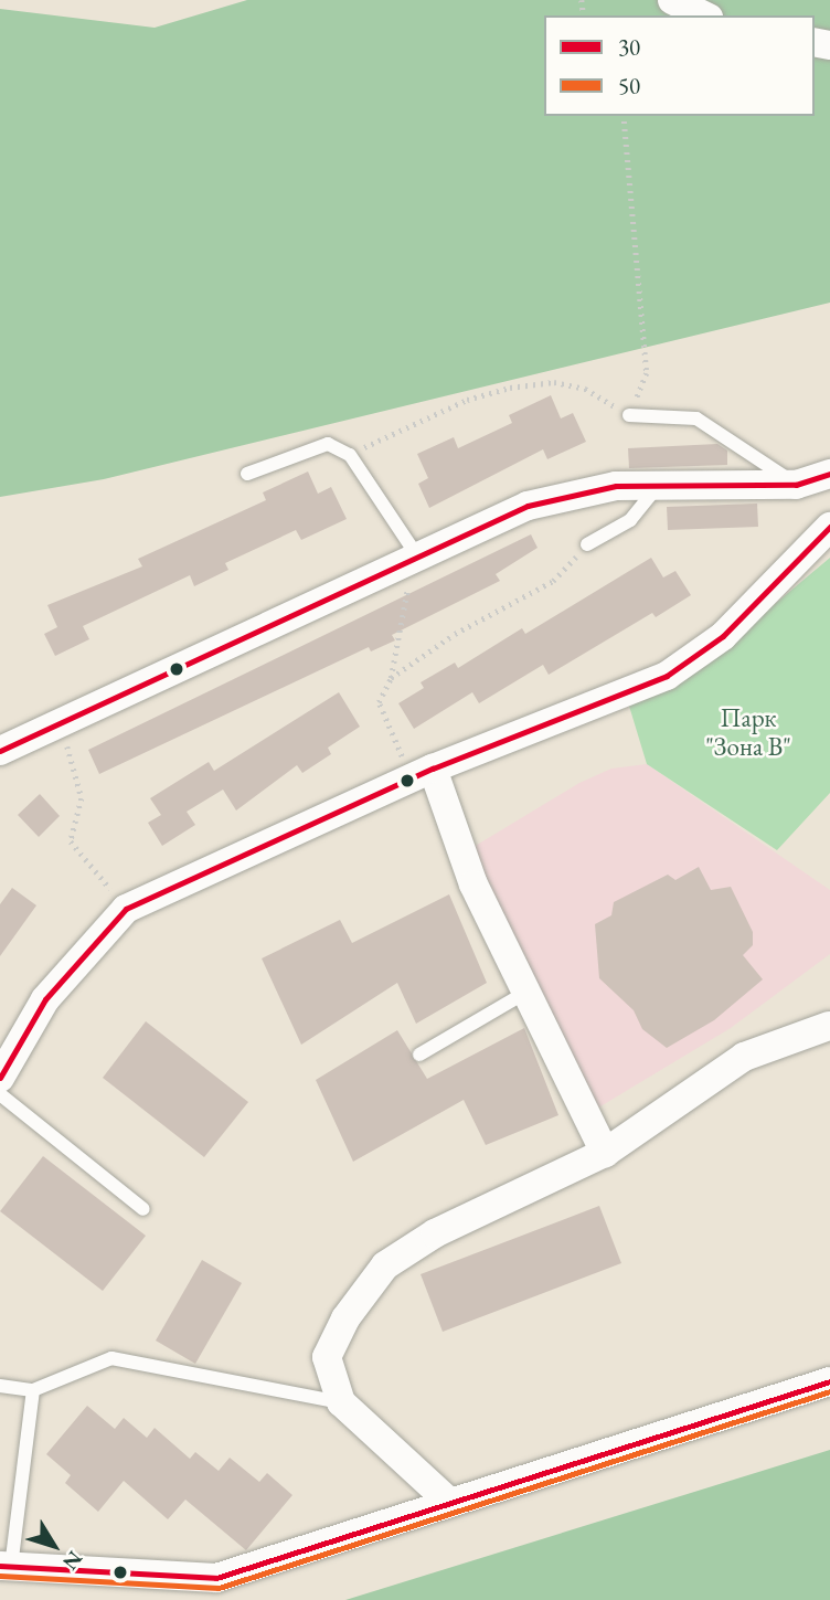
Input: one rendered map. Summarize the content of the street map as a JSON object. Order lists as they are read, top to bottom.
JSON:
{
  "parks": ["Парк \"Зона В\""],
  "lines": ["transit line 30", "transit line 50"],
  "legend": ["30", "50"],
  "north": "bottom right"
}
